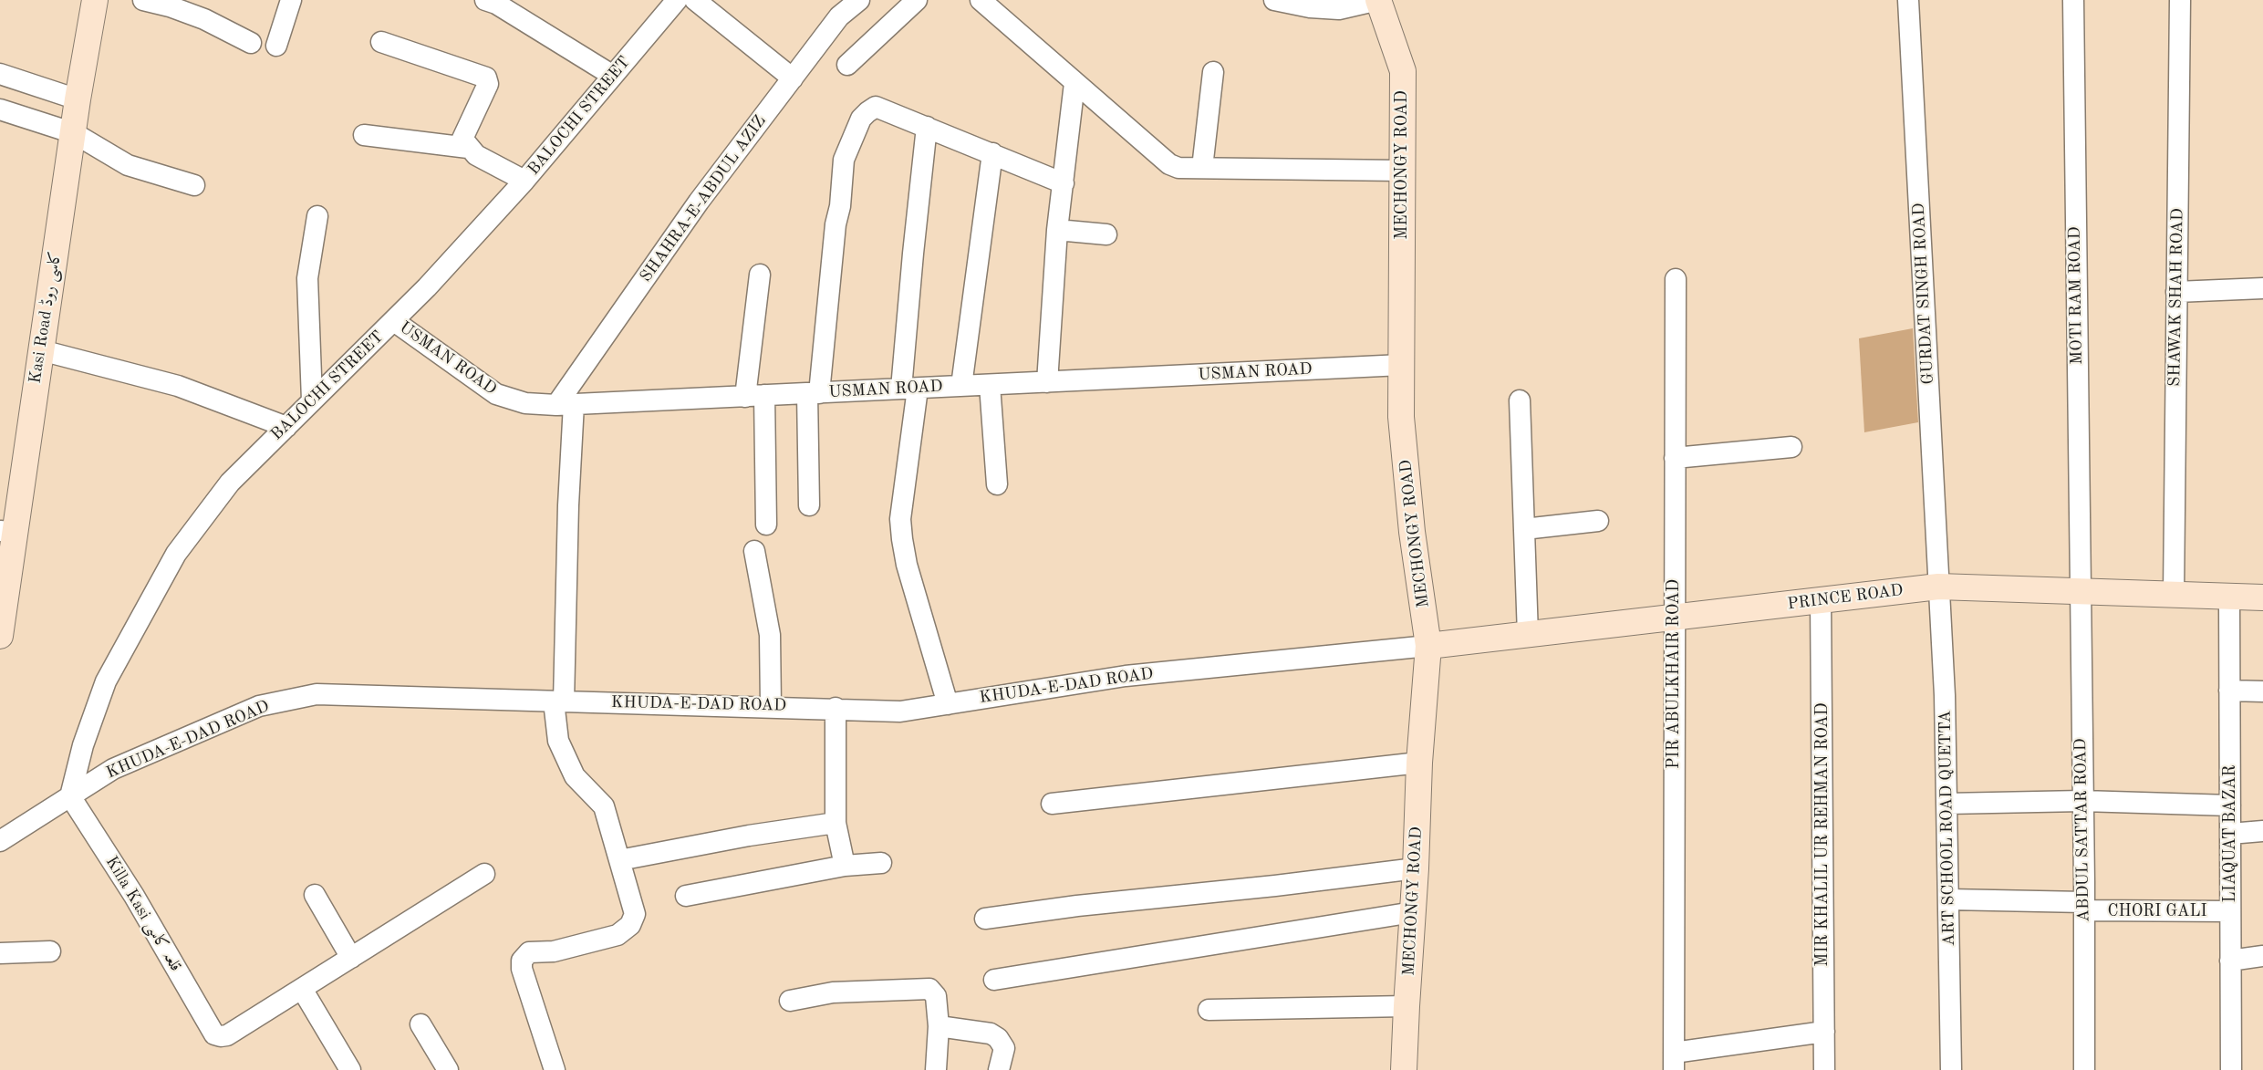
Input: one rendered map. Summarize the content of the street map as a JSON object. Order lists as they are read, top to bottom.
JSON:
{
  "streets": {
    "street": [
      "BALOCHI STREET",
      "MECHONGY ROAD",
      "SHAHRA-E-ABDUL AZIZ",
      "GURDAT SINGH ROAD",
      "MOTI RAM ROAD",
      "SHAWAK SHAH ROAD",
      "Kasi Road کاسی روڈ",
      "USMAN ROAD",
      "PRINCE ROAD",
      "PIR ABULKHAIR ROAD",
      "KHUDA-E-DAD ROAD",
      "ART SCHOOL ROAD QUETTA",
      "ABDUL SATTAR ROAD",
      "LIAQUAT BAZAR",
      "MIR KHALIL UR REHMAN ROAD",
      "CHORI GALI",
      "Killa Kasi قلعہ کاسی"
    ]
  },
  "crossings": [
    ["BALOCHI STREET", "USMAN ROAD"],
    ["BALOCHI STREET", "KHUDA-E-DAD ROAD"],
    ["BALOCHI STREET", "Killa Kasi قلعہ کاسی"],
    ["MECHONGY ROAD", "USMAN ROAD"],
    ["MECHONGY ROAD", "PRINCE ROAD"],
    ["MECHONGY ROAD", "KHUDA-E-DAD ROAD"],
    ["SHAHRA-E-ABDUL AZIZ", "USMAN ROAD"],
    ["GURDAT SINGH ROAD", "PRINCE ROAD"],
    ["GURDAT SINGH ROAD", "ART SCHOOL ROAD QUETTA"],
    ["MOTI RAM ROAD", "PRINCE ROAD"],
    ["MOTI RAM ROAD", "ABDUL SATTAR ROAD"],
    ["SHAWAK SHAH ROAD", "PRINCE ROAD"],
    ["PRINCE ROAD", "PIR ABULKHAIR ROAD"],
    ["PRINCE ROAD", "KHUDA-E-DAD ROAD"],
    ["PRINCE ROAD", "ART SCHOOL ROAD QUETTA"],
    ["PRINCE ROAD", "ABDUL SATTAR ROAD"],
    ["PRINCE ROAD", "LIAQUAT BAZAR"],
    ["PRINCE ROAD", "MIR KHALIL UR REHMAN ROAD"],
    ["KHUDA-E-DAD ROAD", "Killa Kasi قلعہ کاسی"],
    ["ART SCHOOL ROAD QUETTA", "CHORI GALI"],
    ["ABDUL SATTAR ROAD", "CHORI GALI"],
    ["LIAQUAT BAZAR", "CHORI GALI"]
  ]
}
